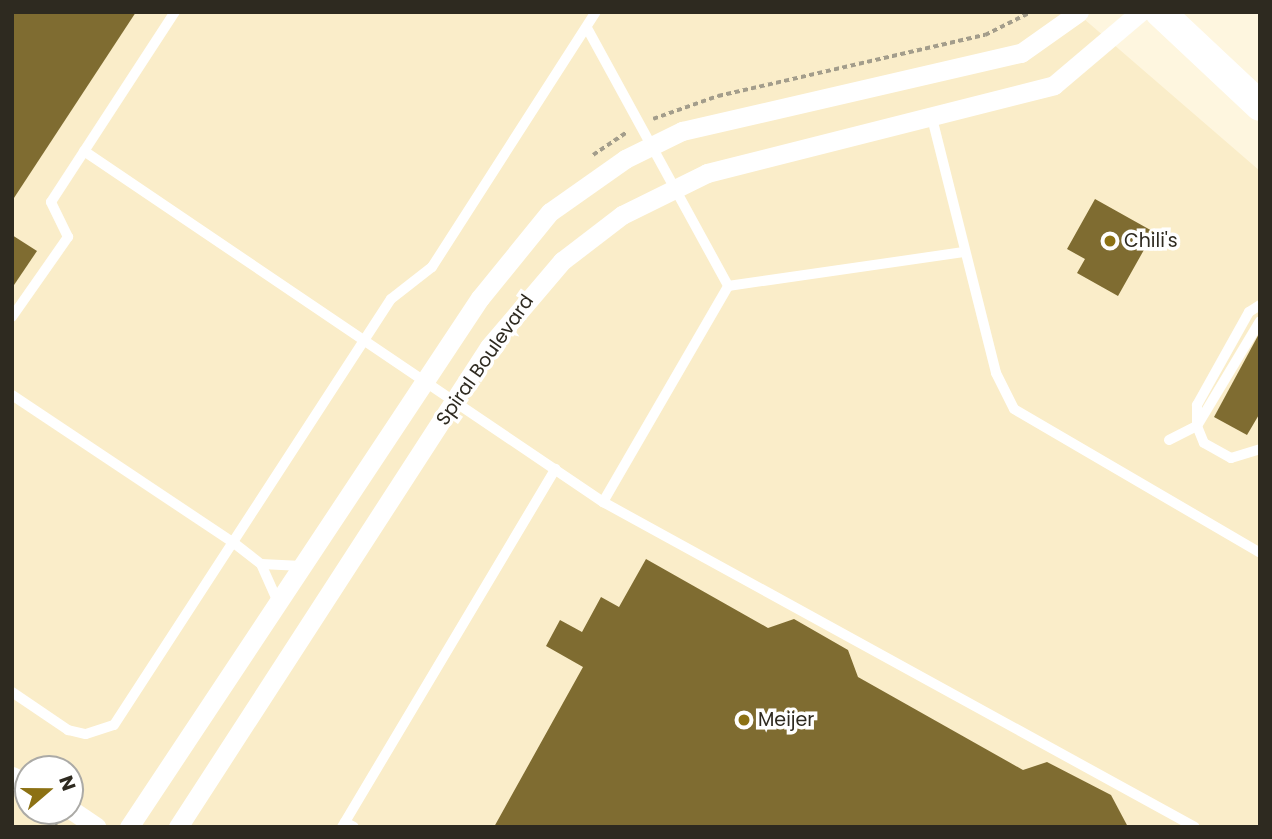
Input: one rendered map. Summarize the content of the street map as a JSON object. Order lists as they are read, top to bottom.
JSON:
{
  "streets": {
    "street": ["Spiral Boulevard"]
  },
  "places": ["Chili's", "Meijer"],
  "north": "right"
}
